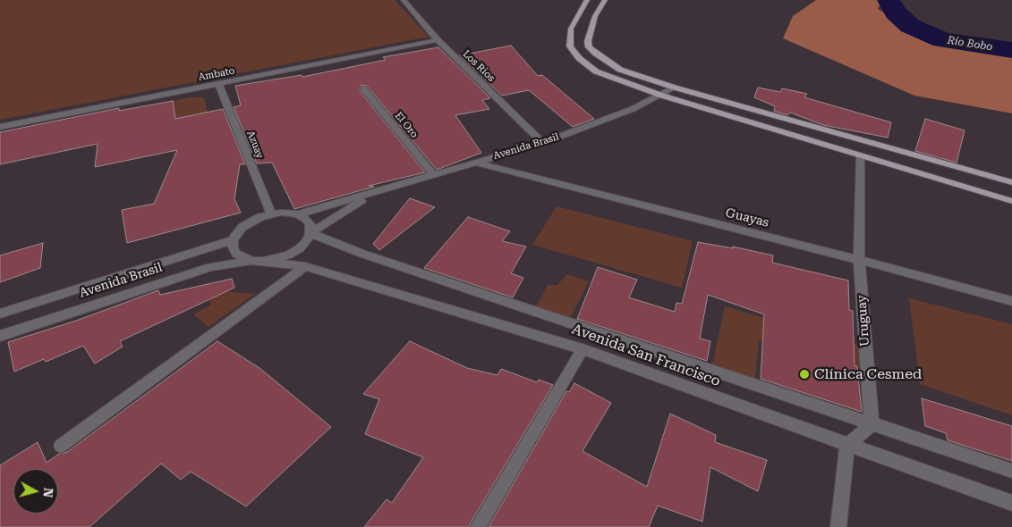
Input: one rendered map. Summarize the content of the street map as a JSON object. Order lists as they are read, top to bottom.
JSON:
{
  "streets": {
    "street": [
      "Los Rios",
      "Ambato",
      "El Oro",
      "Azuay",
      "Avenida Brasil",
      "Guayas",
      "Uruguay",
      "Avenida San Francisco"
    ]
  },
  "crossings": [
    ["Los Rios", "Ambato"],
    ["Los Rios", "Avenida Brasil"],
    ["Ambato", "Azuay"],
    ["El Oro", "Avenida Brasil"],
    ["Azuay", "Avenida Brasil"],
    ["Avenida Brasil", "Guayas"],
    ["Avenida Brasil", "Avenida San Francisco"],
    ["Guayas", "Uruguay"],
    ["Uruguay", "Avenida San Francisco"]
  ],
  "water": ["Río Bobo"],
  "places": ["Clínica Cesmed"],
  "north": "right"
}
